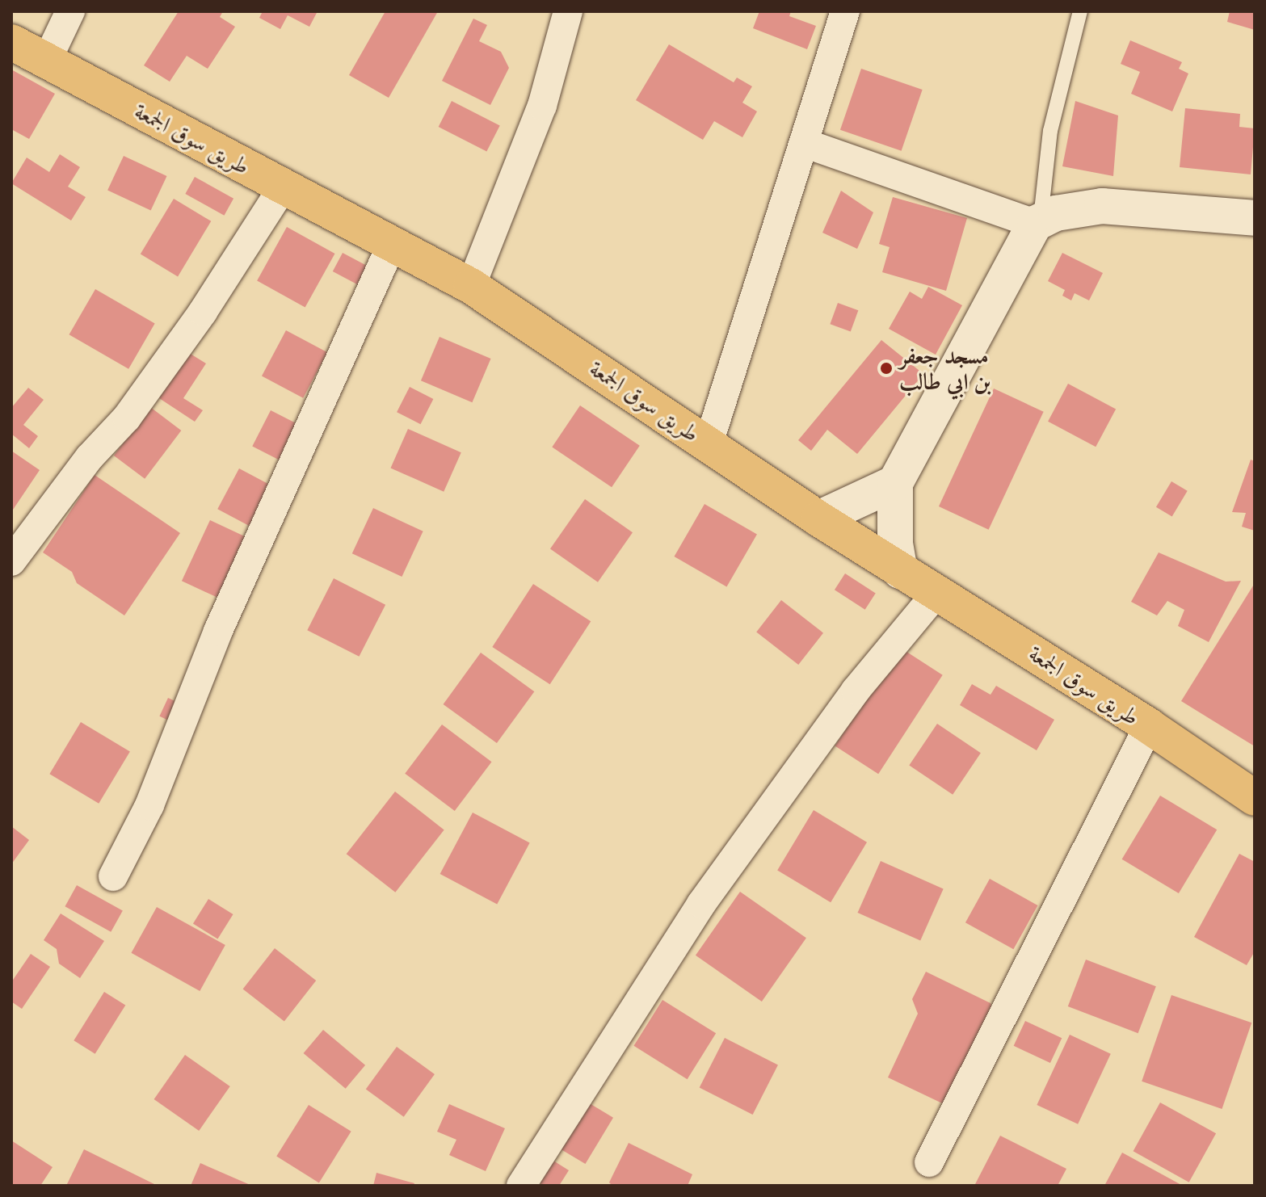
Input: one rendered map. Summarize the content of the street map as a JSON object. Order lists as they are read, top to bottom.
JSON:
{
  "streets": {
    "main road": ["طريق سوق الجمعة"]
  },
  "places": ["مسجد جعفر بن ابي طالب"]
}
